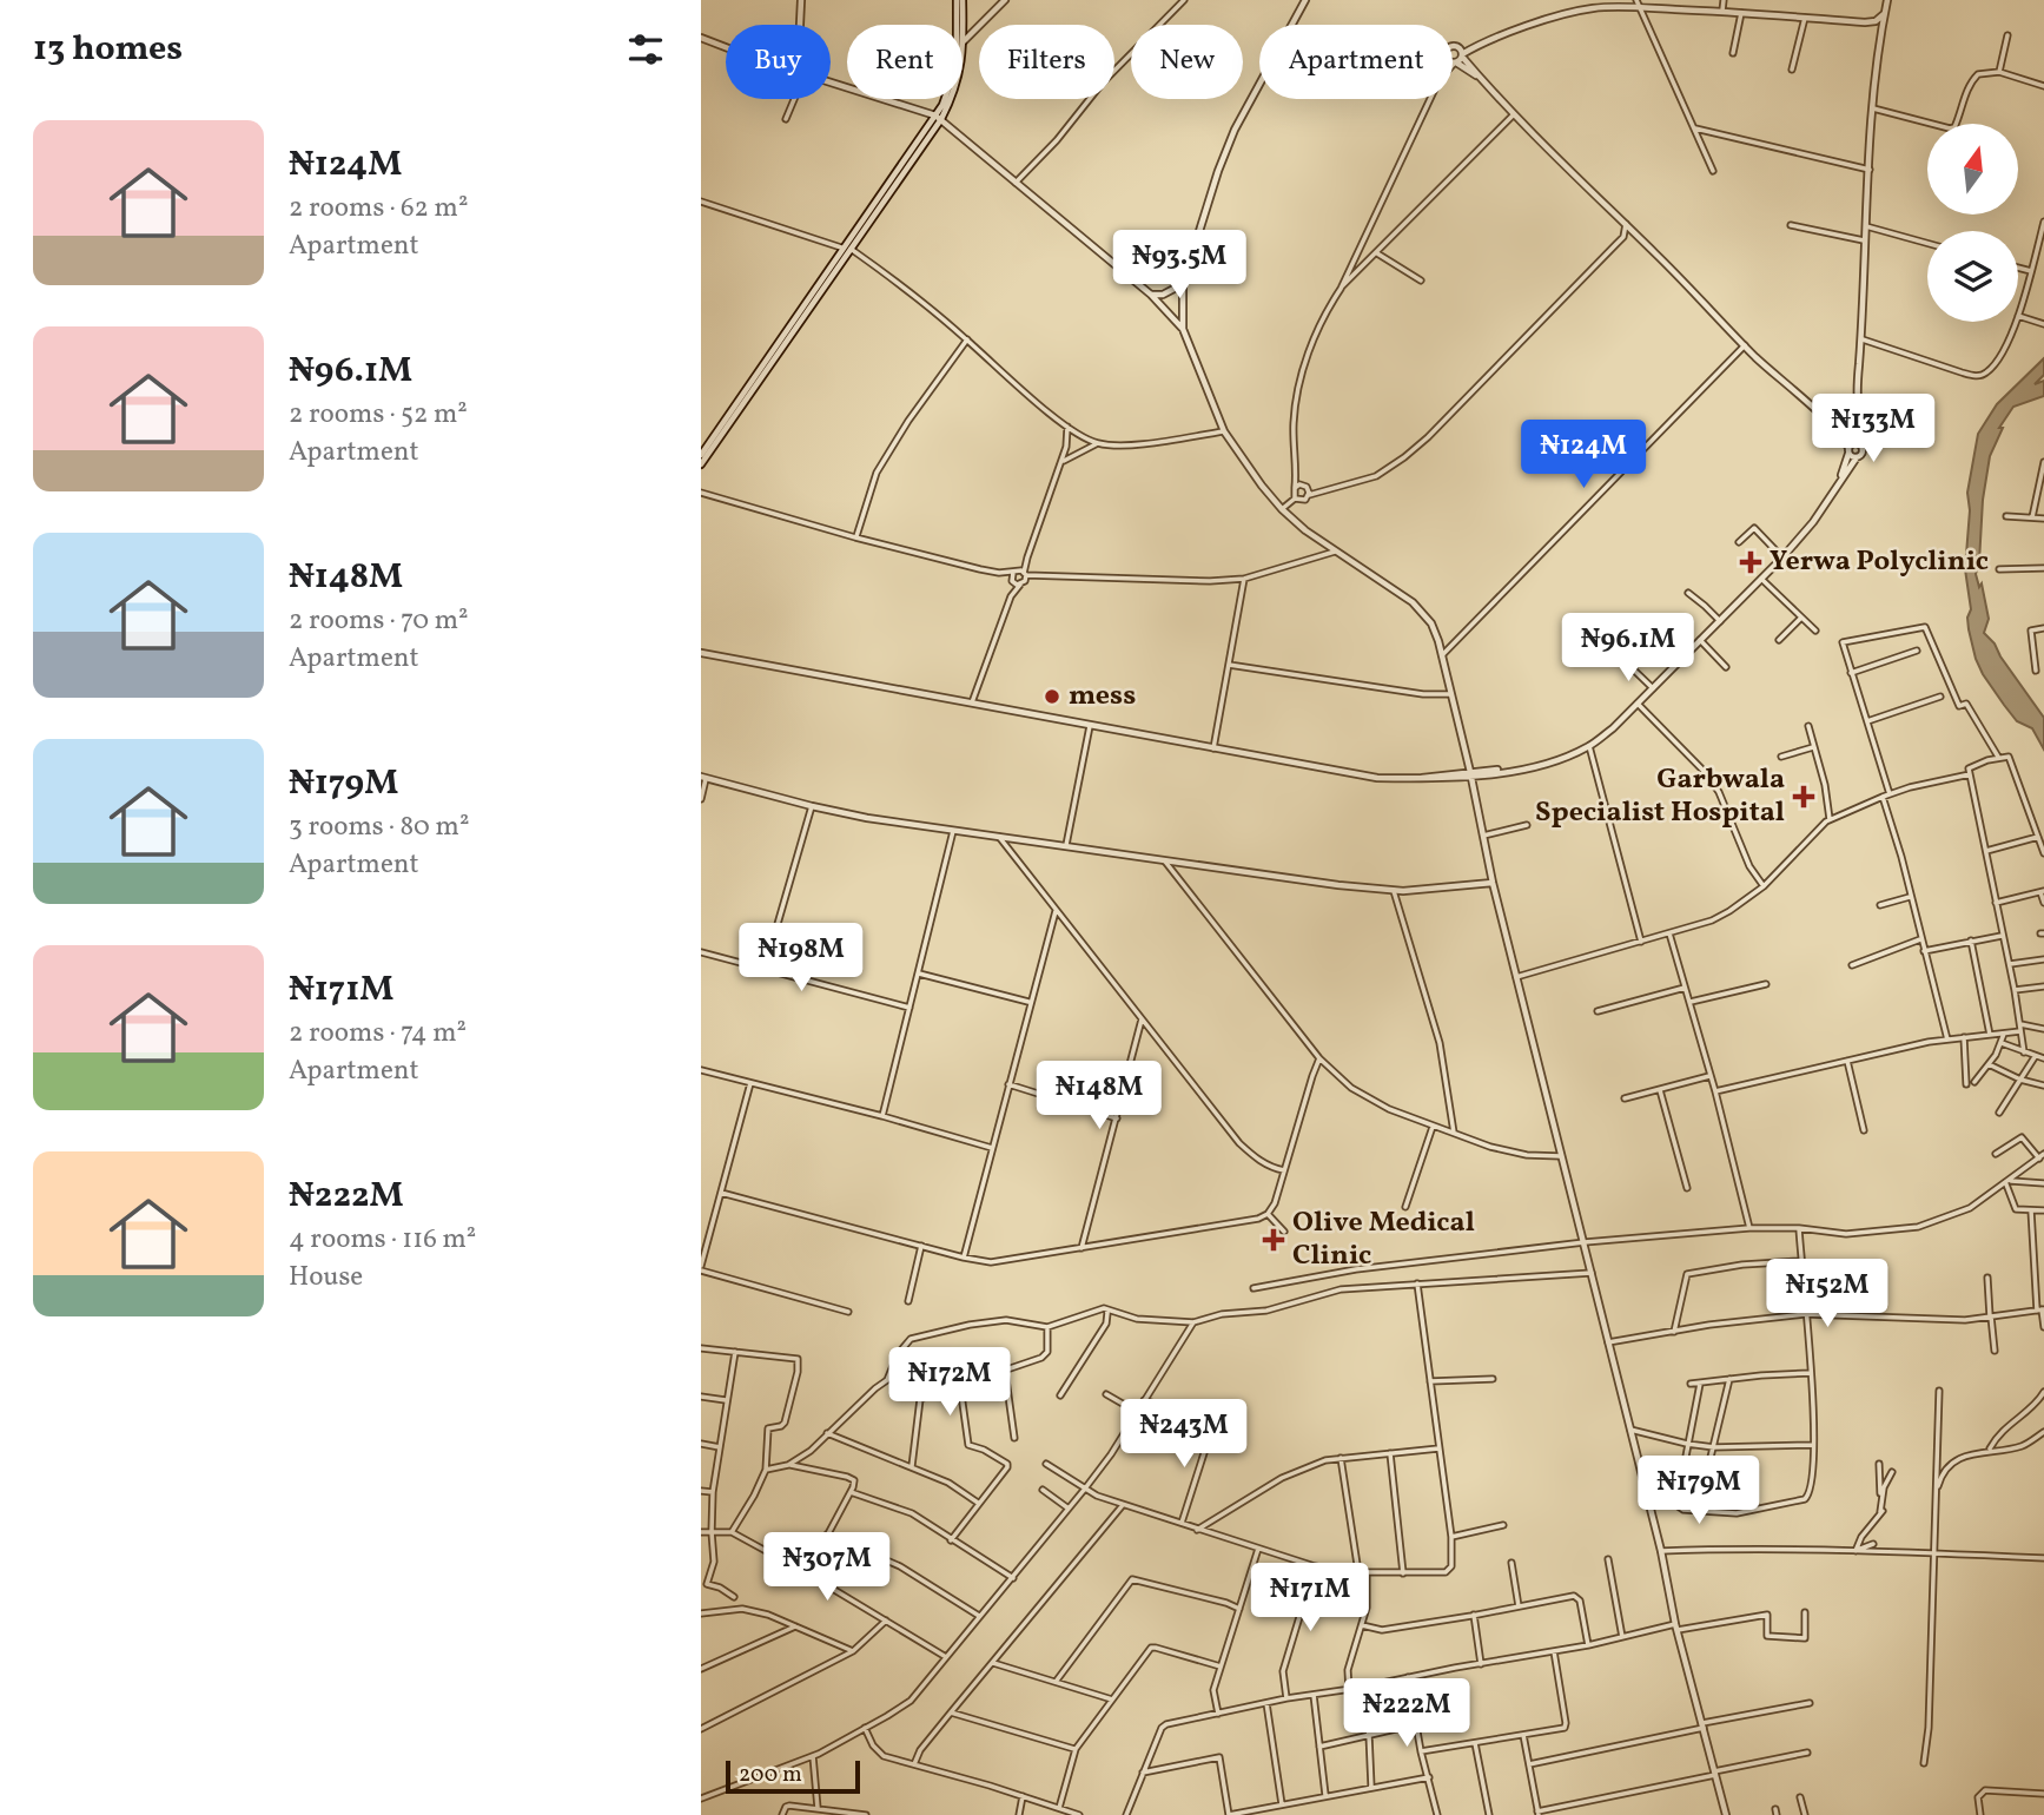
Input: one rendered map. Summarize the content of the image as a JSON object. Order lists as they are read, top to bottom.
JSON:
{
  "places": {
    "health": ["Yerwa Polyclinic", "Garbwala Specialist Hospital", "Olive Medical Clinic"],
    "other": ["mess"]
  },
  "scale_bar": "200 m",
  "north": "top",
  "page": {
    "heading": "13 homes",
    "chip": [
      "Buy",
      "Rent",
      "Filters",
      "New",
      "Apartment"
    ],
    "list": [
      {
        "name": "₦124M",
        "note": "2 rooms · 62 m² · Apartment"
      },
      {
        "name": "₦96.1M",
        "note": "2 rooms · 52 m² · Apartment"
      },
      {
        "name": "₦148M",
        "note": "2 rooms · 70 m² · Apartment"
      },
      {
        "name": "₦179M",
        "note": "3 rooms · 80 m² · Apartment"
      },
      {
        "name": "₦171M",
        "note": "2 rooms · 74 m² · Apartment"
      },
      {
        "name": "₦222M",
        "note": "4 rooms · 116 m² · House"
      }
    ],
    "price": [
      "₦93.5M",
      "₦133M",
      "₦124M",
      "₦96.1M",
      "₦198M",
      "₦148M",
      "₦152M",
      "₦172M",
      "₦243M",
      "₦179M",
      "₦307M",
      "₦171M",
      "₦222M"
    ],
    "scale": "200 m"
  }
}
